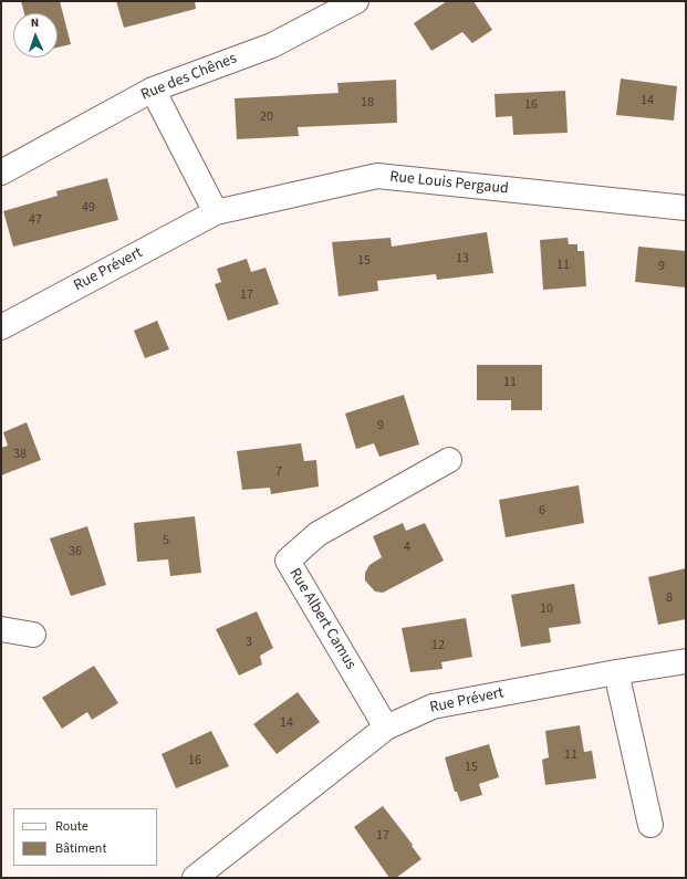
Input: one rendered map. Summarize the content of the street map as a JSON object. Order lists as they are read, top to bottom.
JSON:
{
  "streets": {
    "street": [
      "Rue des Chênes",
      "Rue Louis Pergaud",
      "Rue Prévert",
      "Rue Albert Camus"
    ]
  },
  "crossings": [
    ["Rue Louis Pergaud", "Rue Prévert"],
    ["Rue Prévert", "Rue Albert Camus"]
  ],
  "house_numbers": [
    "14",
    "18",
    "16",
    "20",
    "49",
    "47",
    "13",
    "15",
    "11",
    "9",
    "17",
    "11",
    "9",
    "38",
    "7",
    "6",
    "5",
    "4",
    "36",
    "8",
    "10",
    "3",
    "12",
    "14",
    "11",
    "16",
    "15",
    "17"
  ],
  "legend": ["Route", "Bâtiment"],
  "north": "top"
}
